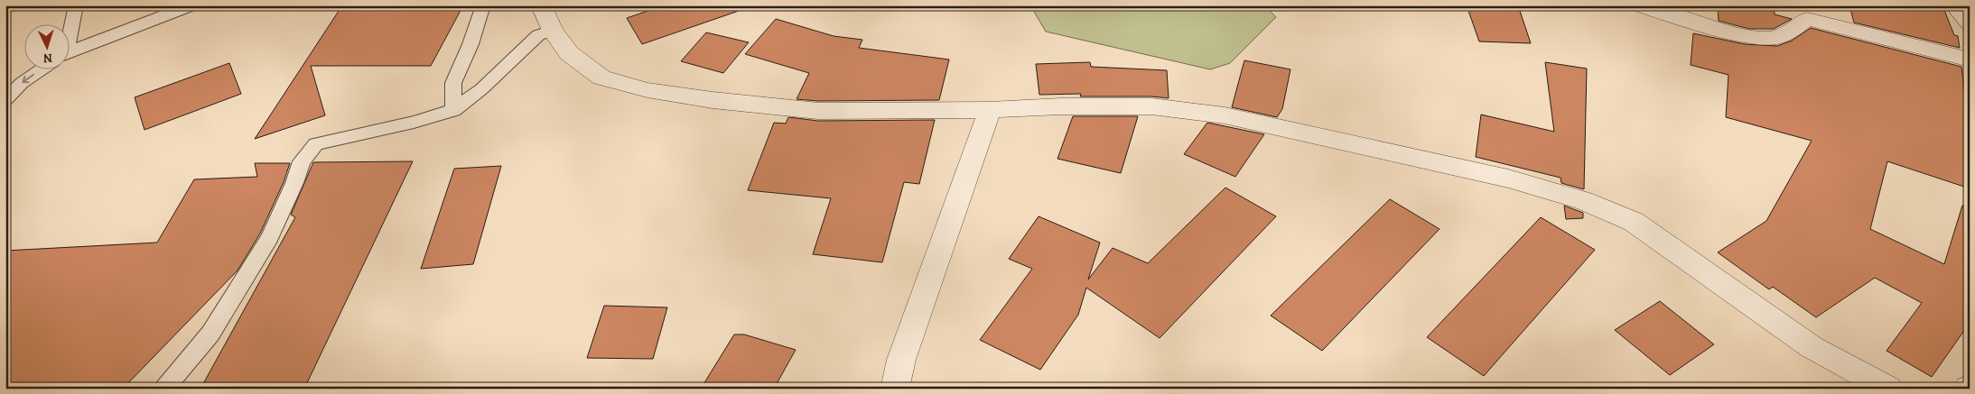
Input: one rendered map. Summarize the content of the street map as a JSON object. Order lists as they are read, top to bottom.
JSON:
{
  "north": "bottom"
}
